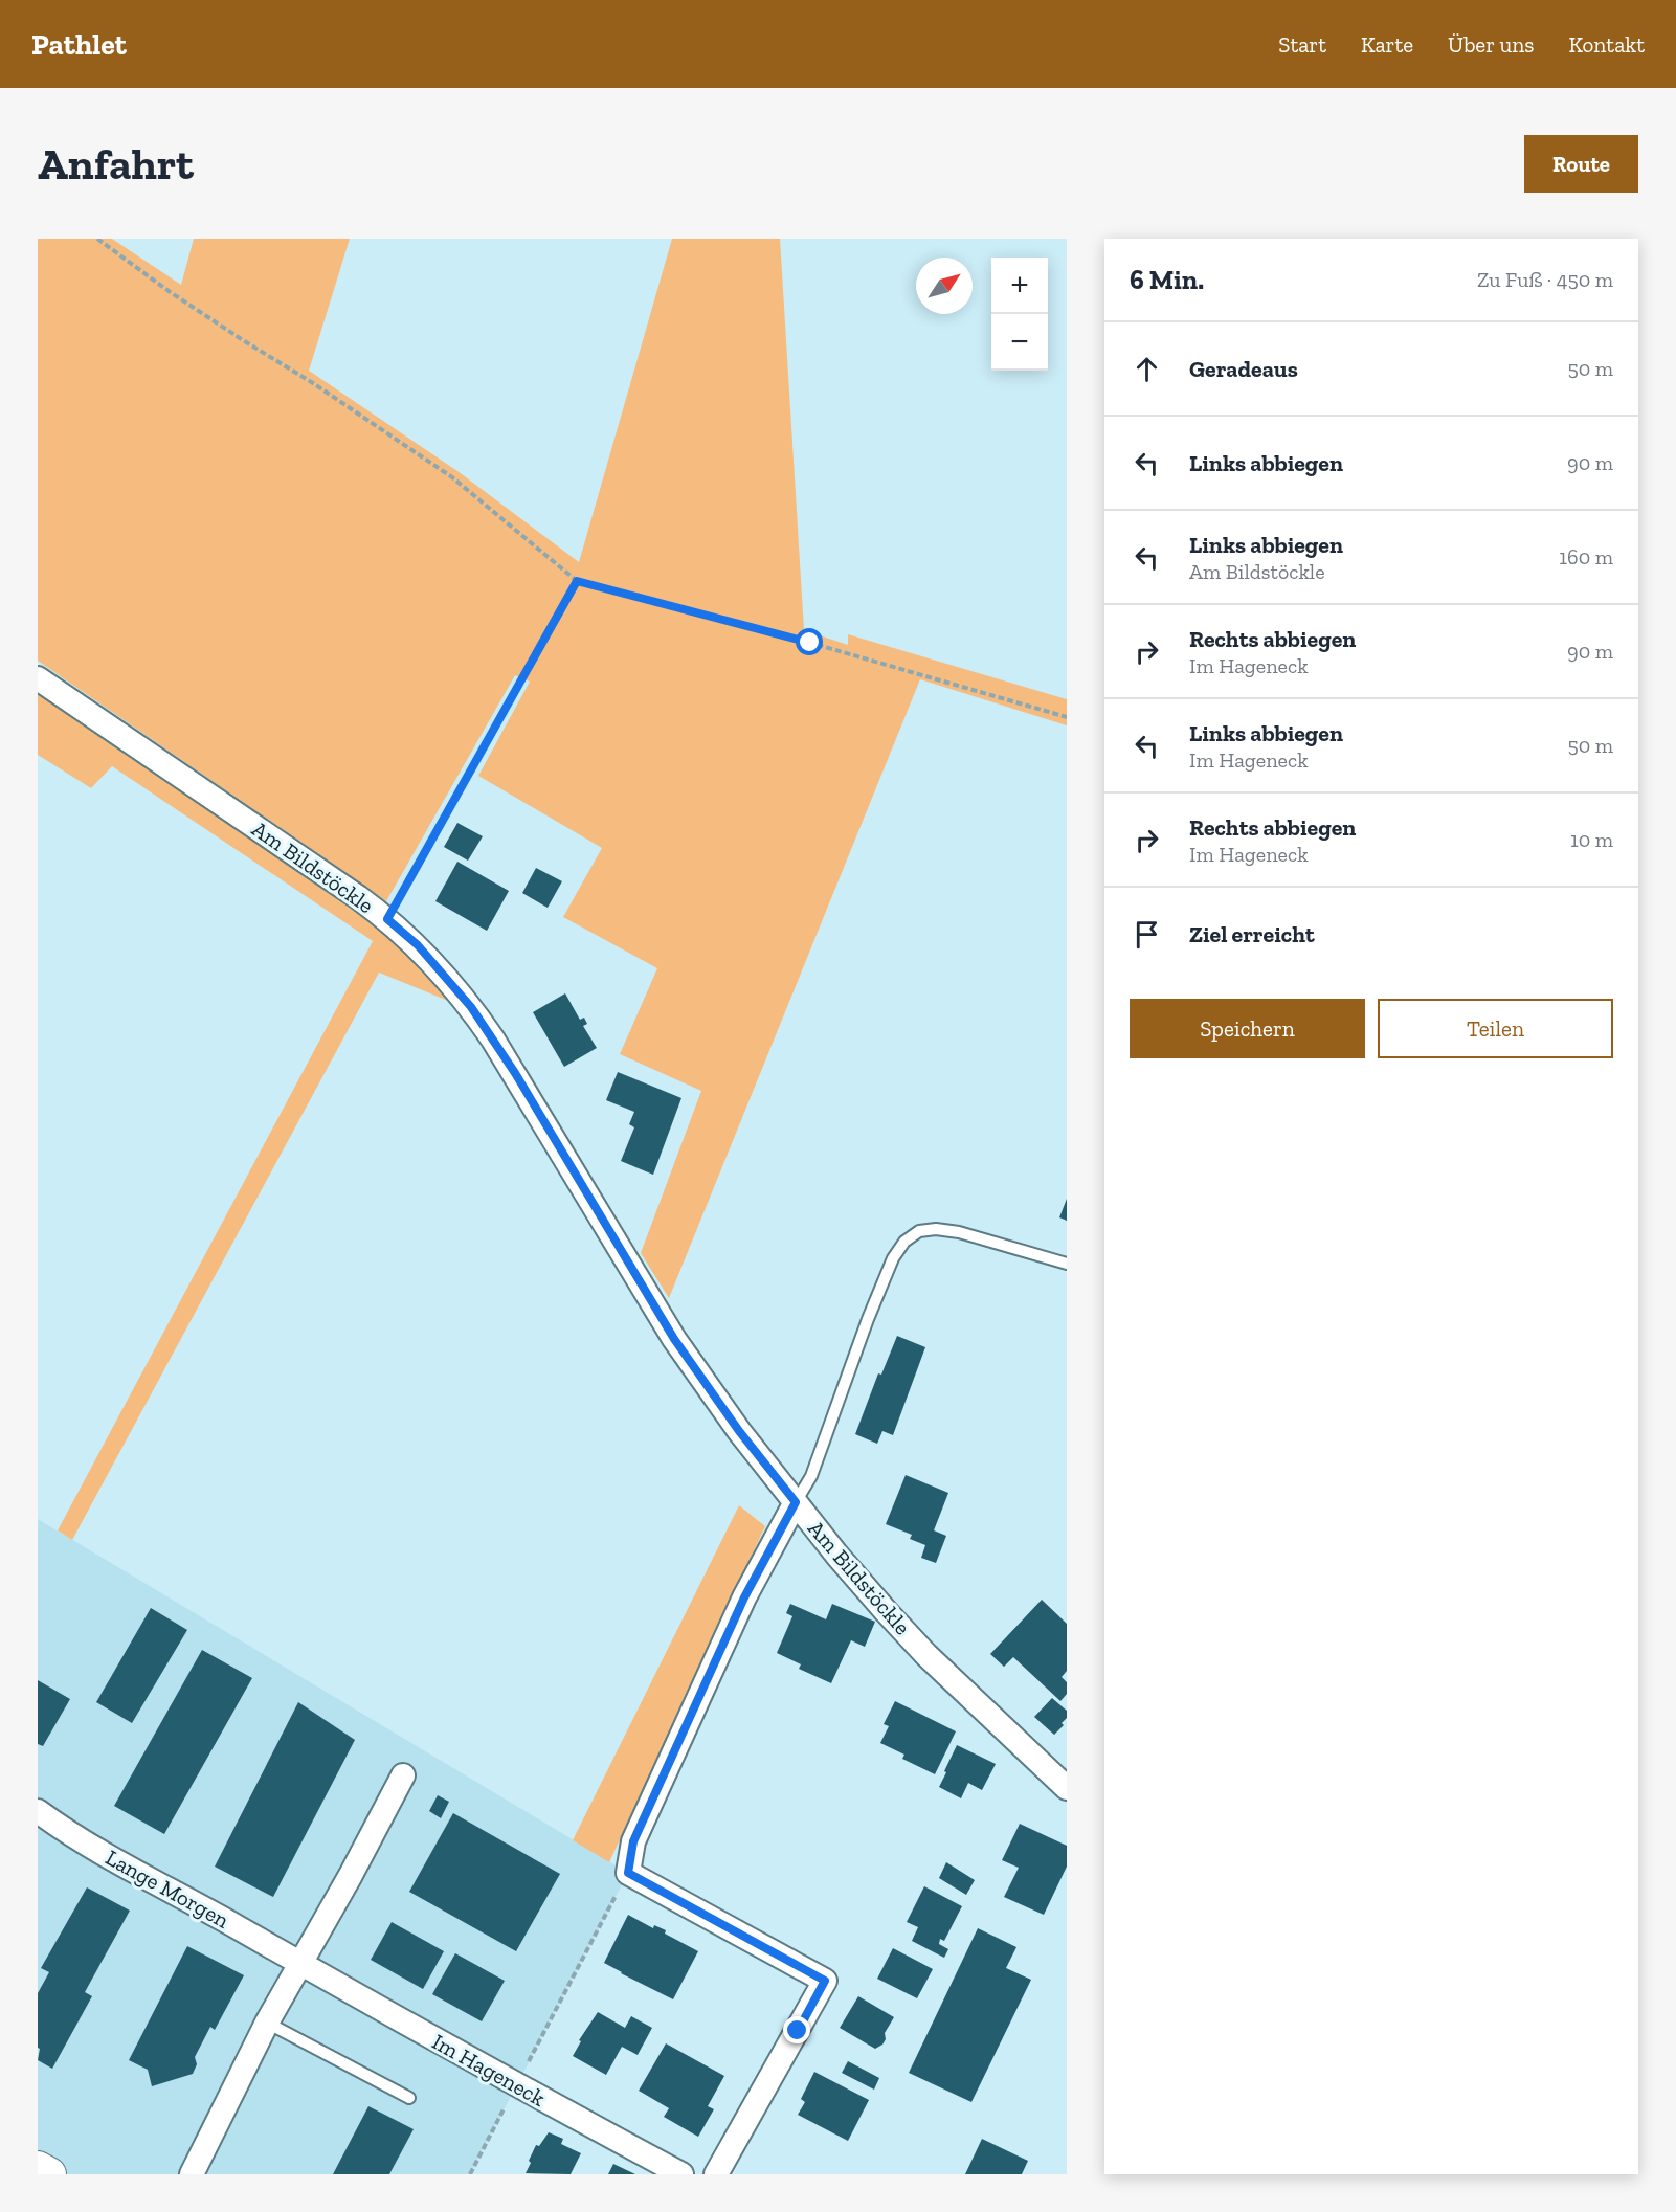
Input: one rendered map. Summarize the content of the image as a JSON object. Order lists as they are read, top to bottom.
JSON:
{
  "streets": {
    "street": ["Am Bildstöckle", "Lange Morgen", "Im Hageneck"]
  },
  "crossings": [
    ["Lange Morgen", "Im Hageneck"]
  ],
  "north": "top right",
  "page": {
    "header": "Pathlet",
    "nav": [
      "Start",
      "Karte",
      "Über uns",
      "Kontakt"
    ],
    "buttons": [
      "Route",
      ["Speichern", "Teilen"]
    ],
    "title": "Anfahrt",
    "heading": ["6 Min.", "Zu Fuß · 450 m"],
    "map_buttons": ["+", "−"],
    "list": [
      ["Geradeaus", "50 m"],
      ["Links abbiegen", "90 m"],
      ["Links abbiegen", "Am Bildstöckle", "160 m"],
      ["Rechts abbiegen", "Im Hageneck", "90 m"],
      ["Links abbiegen", "Im Hageneck", "50 m"],
      ["Rechts abbiegen", "Im Hageneck", "10 m"],
      "Ziel erreicht"
    ]
  }
}
